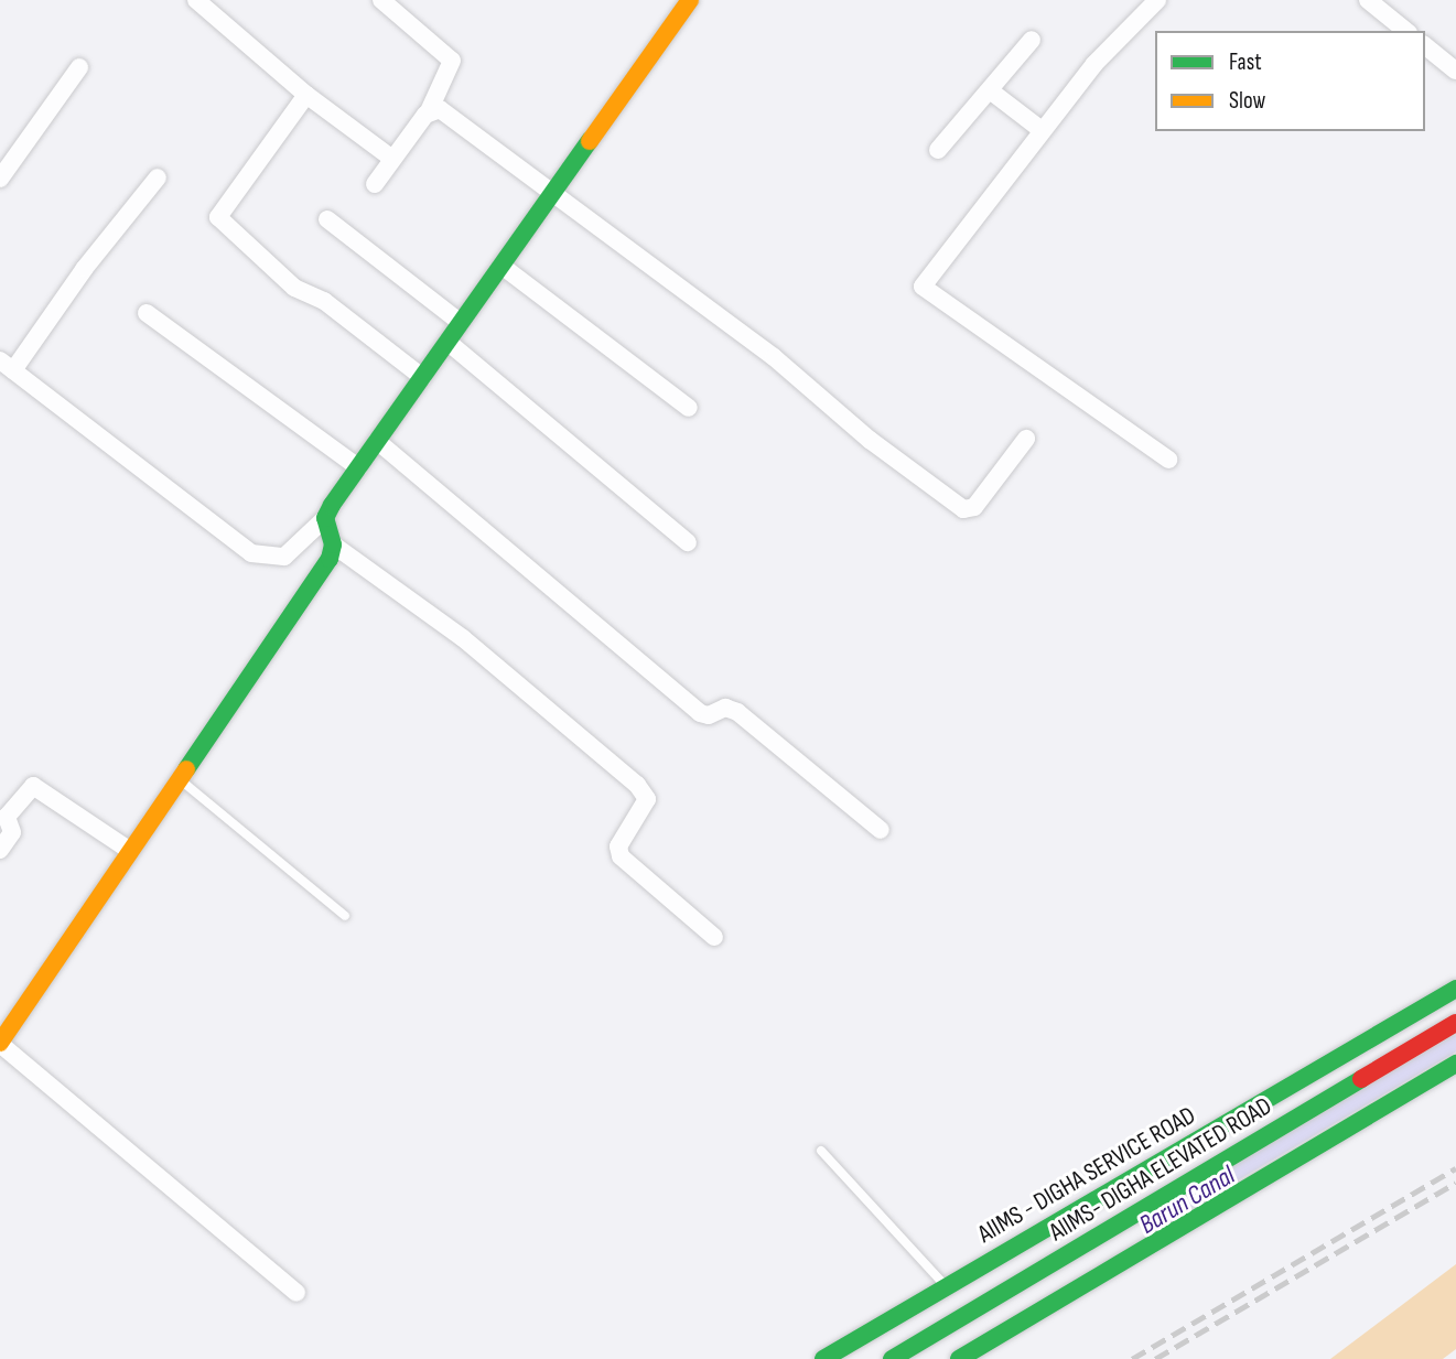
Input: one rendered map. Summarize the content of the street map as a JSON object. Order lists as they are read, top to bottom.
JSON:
{
  "streets": {
    "main road": ["AIIMS- DIGHA ELEVATED ROAD", "AIIMS - DIGHA SERVICE ROAD"]
  },
  "water": ["Barun Canal"],
  "legend": ["Fast", "Slow"]
}
